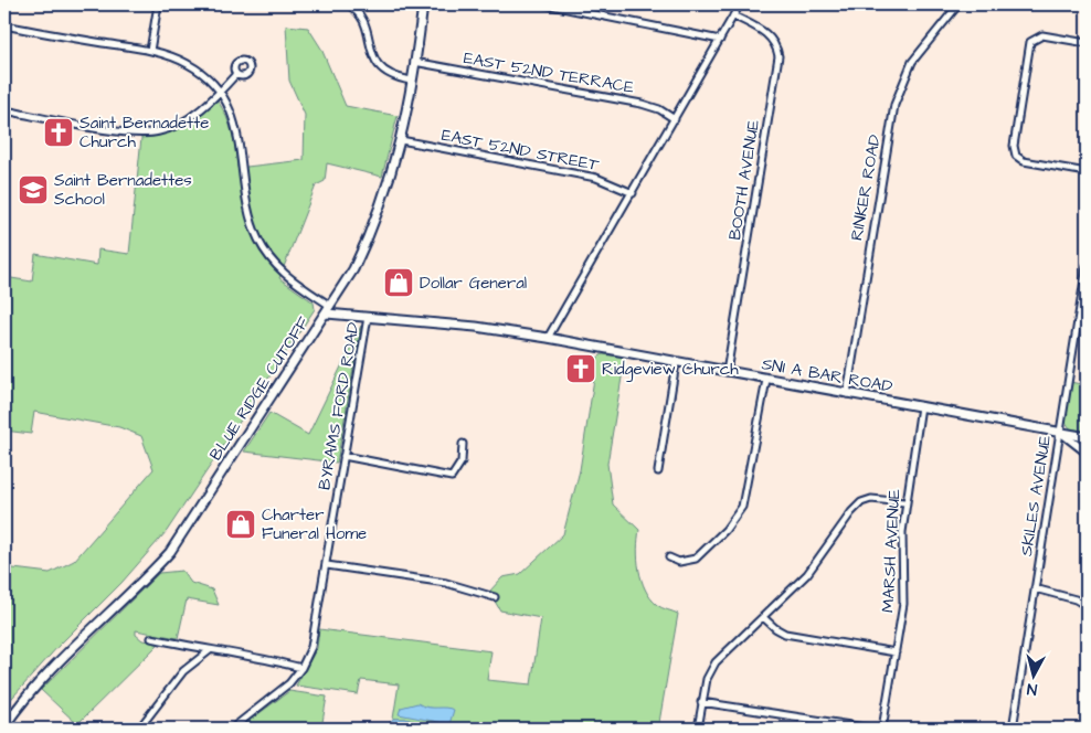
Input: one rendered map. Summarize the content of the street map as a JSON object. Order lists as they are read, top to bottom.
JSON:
{
  "streets": {
    "main road": ["SNI A BAR ROAD", "BLUE RIDGE CUTOFF"],
    "street": [
      "EAST 52ND TERRACE",
      "EAST 52ND STREET",
      "BOOTH AVENUE",
      "RINKER ROAD",
      "BYRAMS FORD ROAD",
      "SKILES AVENUE",
      "MARSH AVENUE"
    ]
  },
  "crossings": [
    ["EAST 52ND TERRACE", "BLUE RIDGE CUTOFF"],
    ["EAST 52ND STREET", "BLUE RIDGE CUTOFF"],
    ["BOOTH AVENUE", "SNI A BAR ROAD"],
    ["RINKER ROAD", "SNI A BAR ROAD"],
    ["SNI A BAR ROAD", "BLUE RIDGE CUTOFF"],
    ["SNI A BAR ROAD", "BYRAMS FORD ROAD"],
    ["SNI A BAR ROAD", "SKILES AVENUE"],
    ["SNI A BAR ROAD", "MARSH AVENUE"]
  ],
  "places": {
    "church": ["Saint Bernadette Church", "Ridgeview Church"],
    "school or university": ["Saint Bernadettes School"],
    "shop": ["Dollar General", "Charter Funeral Home"]
  },
  "north": "bottom"
}
